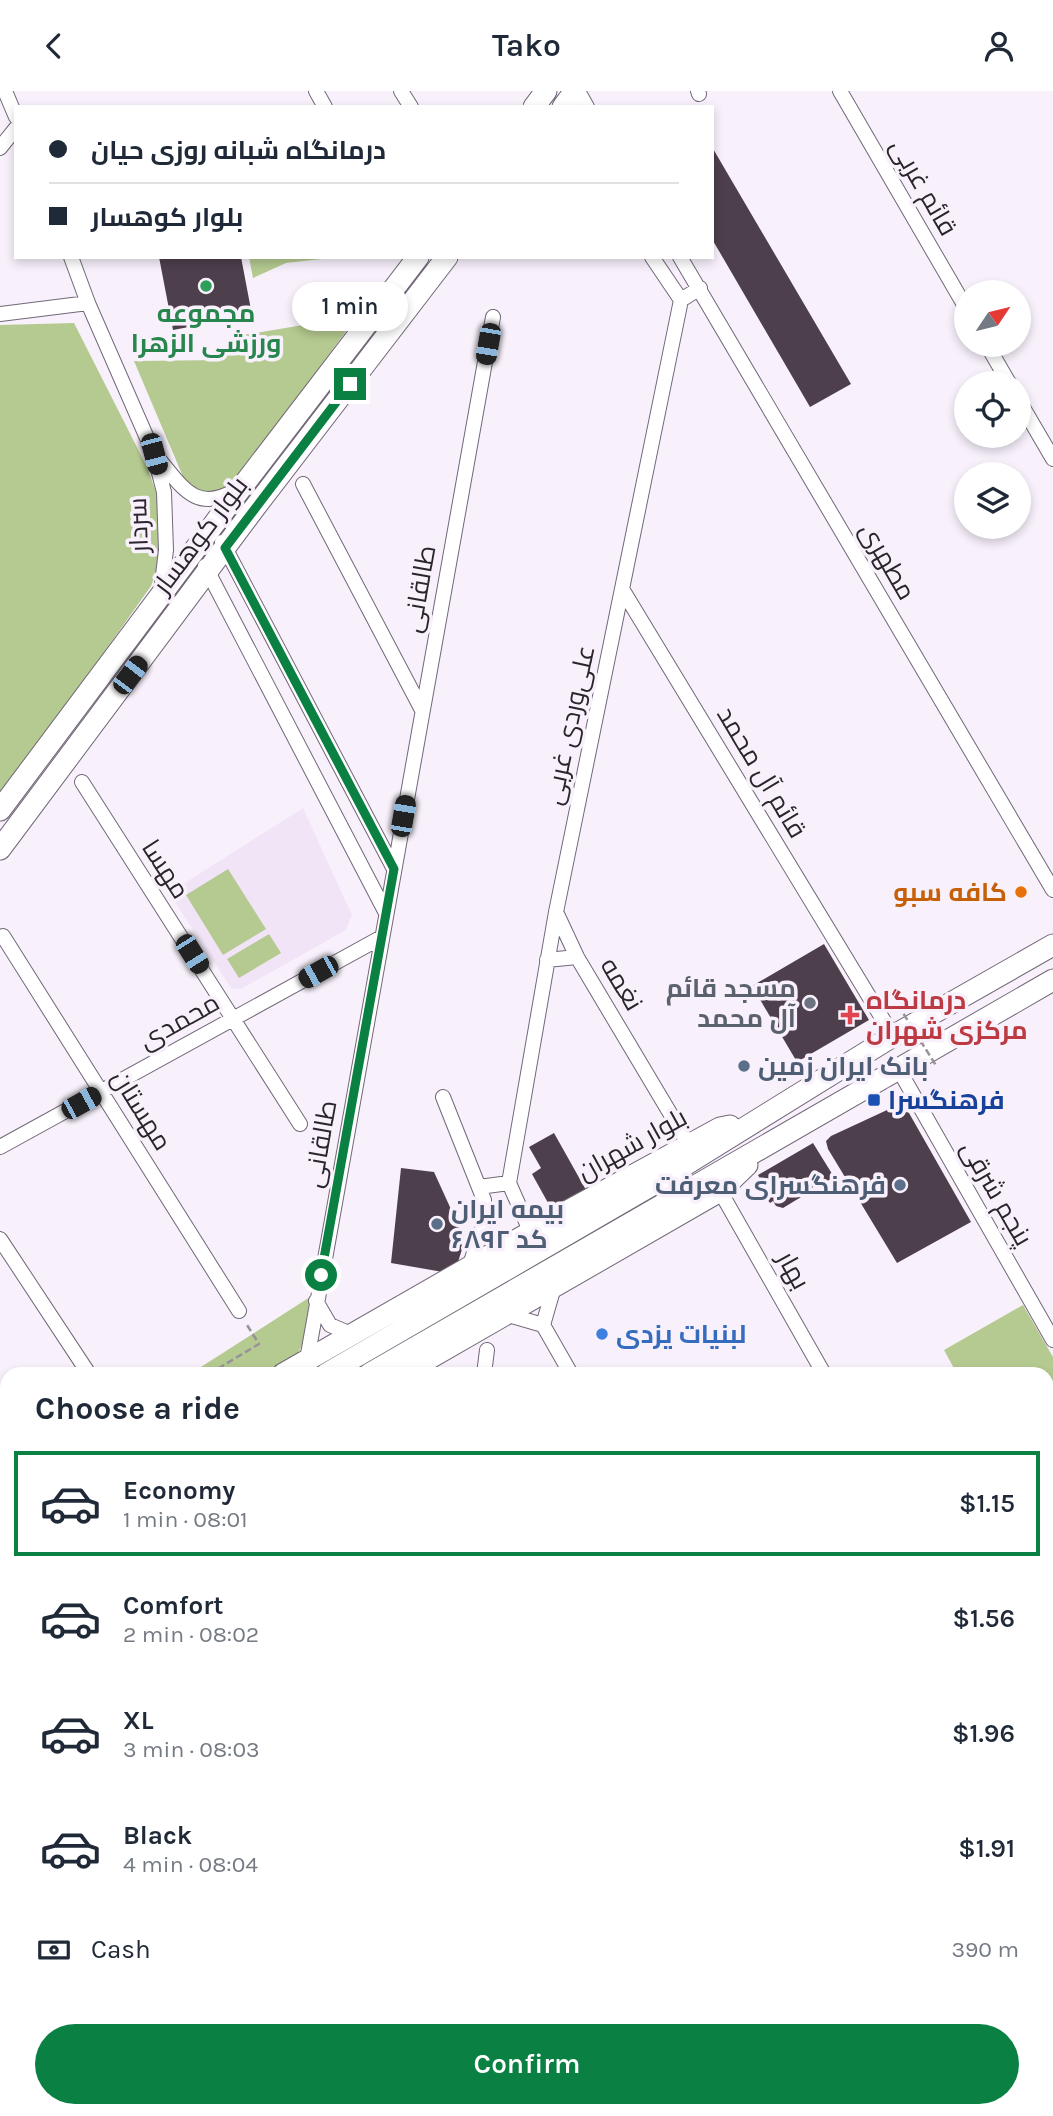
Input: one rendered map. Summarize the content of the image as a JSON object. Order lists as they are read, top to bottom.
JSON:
{
  "streets": {
    "main road": ["بلوار کوهسار", "بلوار شهران"],
    "street": [
      "قائم غربی",
      "سردار",
      "مطهری",
      "طالقانی",
      "علی‌وردی غربی",
      "قائم آل محمد",
      "مهسا",
      "نغمه",
      "محمدی",
      "مهستان",
      "پنجم شرقی",
      "بهار"
    ]
  },
  "crossings": [
    ["سردار", "بلوار کوهسار"],
    ["طالقانی", "محمدی"],
    ["طالقانی", "بلوار شهران"],
    ["علی‌وردی غربی", "قائم آل محمد"],
    ["علی‌وردی غربی", "نغمه"],
    ["قائم آل محمد", "بلوار شهران"],
    ["مهسا", "محمدی"],
    ["نغمه", "بلوار شهران"],
    ["محمدی", "مهستان"]
  ],
  "places": {
    "other": [
      "مجموعه ورزشی الزهرا",
      "کافه سبو",
      "مسجد قائم آل محمد",
      "بانک ایران زمین",
      "فرهنگسرای معرفت",
      "بیمه ایران کد ۶۸۹۲",
      "لبنیات یزدی"
    ],
    "health": ["درمانگاه مرکزی شهران"],
    "transit": ["فرهنگسرا"]
  },
  "north": "top right",
  "page": {
    "header": "Tako",
    "banner": ["درمانگاه شبانه روزی حیان", "بلوار کوهسار"],
    "bubble": "1 min",
    "heading": "Choose a ride",
    "list": [
      {
        "name": "Economy",
        "note": "1 min · 08:01",
        "value": "$1.15"
      },
      {
        "name": "Comfort",
        "note": "2 min · 08:02",
        "value": "$1.56"
      },
      {
        "name": "XL",
        "note": "3 min · 08:03",
        "value": "$1.96"
      },
      {
        "name": "Black",
        "note": "4 min · 08:04",
        "value": "$1.91"
      }
    ],
    "pay": ["Cash", "390 m"],
    "buttons": "Confirm"
  }
}
